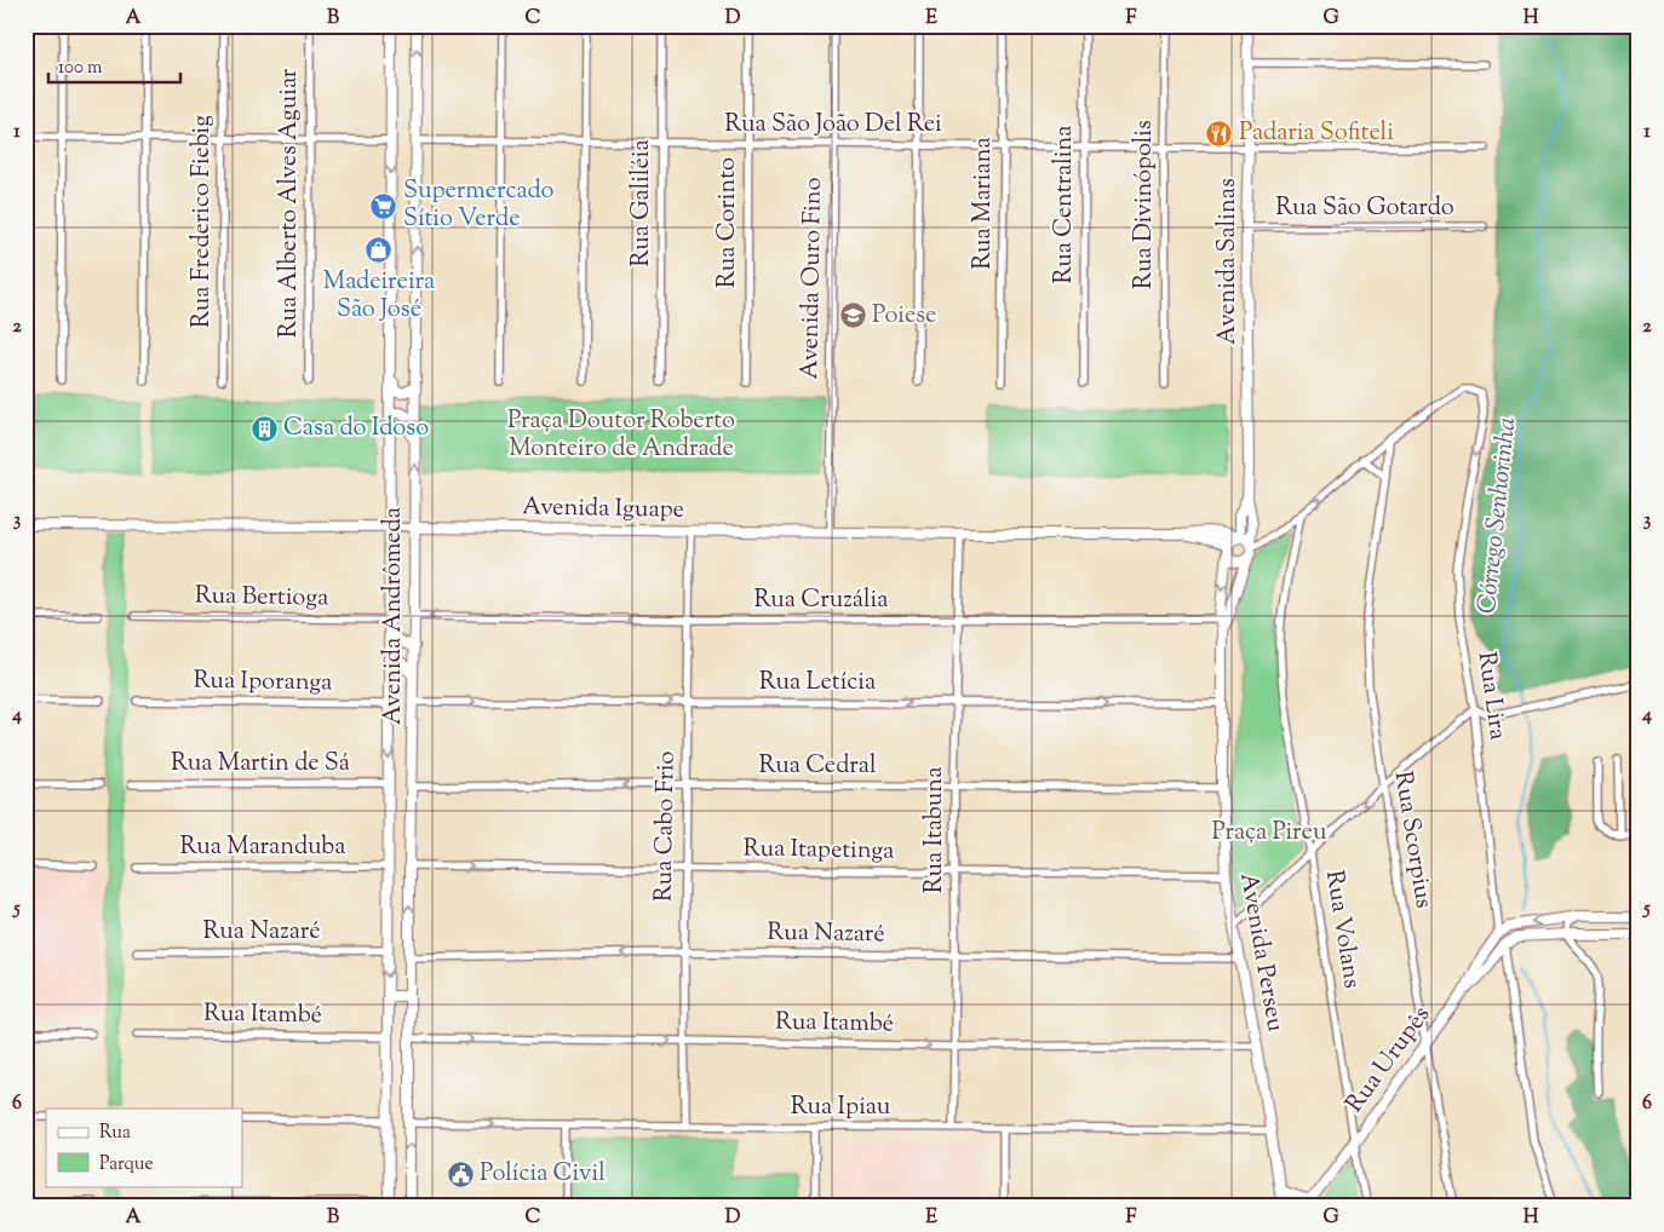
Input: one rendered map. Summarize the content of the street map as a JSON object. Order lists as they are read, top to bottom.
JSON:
{
  "streets": {
    "street": [
      "Rua São João Del Rei",
      "Rua Alberto Alves Aguiar",
      "Rua Galiléia",
      "Rua Mariana",
      "Rua Centralina",
      "Rua Divinópolis",
      "Rua São Gotardo",
      "Rua Frederico Fiebig",
      "Rua Corinto",
      "Avenida Salinas",
      "Avenida Ouro Fino",
      "Avenida Iguape",
      "Rua Bertioga",
      "Rua Cruzália",
      "Avenida Andrômeda",
      "Rua Iporanga",
      "Rua Letícia",
      "Rua Lira",
      "Rua Martin de Sá",
      "Rua Cedral",
      "Rua Cabo Frio",
      "Rua Itabuna",
      "Rua Scorpius",
      "Rua Maranduba",
      "Rua Itapetinga",
      "Rua Volans",
      "Rua Nazaré",
      "Avenida Perseu",
      "Rua Itambé",
      "Rua Urupês",
      "Rua Ipiau"
    ]
  },
  "crossings": [
    ["Rua São João Del Rei", "Rua Galiléia"],
    ["Rua São João Del Rei", "Rua Mariana"],
    ["Rua São João Del Rei", "Rua Centralina"],
    ["Rua São João Del Rei", "Rua Divinópolis"],
    ["Rua São João Del Rei", "Rua Corinto"],
    ["Rua São João Del Rei", "Avenida Salinas"],
    ["Rua São João Del Rei", "Avenida Ouro Fino"],
    ["Rua São João Del Rei", "Avenida Andrômeda"],
    ["Rua São Gotardo", "Avenida Salinas"],
    ["Avenida Salinas", "Avenida Iguape"],
    ["Avenida Salinas", "Avenida Perseu"],
    ["Avenida Ouro Fino", "Avenida Iguape"],
    ["Avenida Iguape", "Avenida Andrômeda"],
    ["Avenida Iguape", "Rua Cabo Frio"],
    ["Avenida Iguape", "Rua Itabuna"],
    ["Avenida Iguape", "Avenida Perseu"],
    ["Rua Bertioga", "Avenida Andrômeda"],
    ["Rua Cruzália", "Avenida Andrômeda"],
    ["Rua Cruzália", "Rua Cabo Frio"],
    ["Rua Cruzália", "Rua Itabuna"],
    ["Rua Cruzália", "Avenida Perseu"],
    ["Avenida Andrômeda", "Rua Iporanga"],
    ["Avenida Andrômeda", "Rua Letícia"],
    ["Avenida Andrômeda", "Rua Martin de Sá"],
    ["Avenida Andrômeda", "Rua Cedral"],
    ["Avenida Andrômeda", "Rua Maranduba"],
    ["Avenida Andrômeda", "Rua Itapetinga"],
    ["Avenida Andrômeda", "Rua Nazaré"],
    ["Avenida Andrômeda", "Rua Itambé"],
    ["Avenida Andrômeda", "Rua Ipiau"],
    ["Rua Letícia", "Rua Cabo Frio"],
    ["Rua Letícia", "Rua Itabuna"],
    ["Rua Letícia", "Avenida Perseu"],
    ["Rua Lira", "Rua Scorpius"],
    ["Rua Lira", "Rua Urupês"],
    ["Rua Cedral", "Rua Cabo Frio"],
    ["Rua Cedral", "Rua Itabuna"],
    ["Rua Cedral", "Avenida Perseu"],
    ["Rua Cabo Frio", "Rua Itapetinga"],
    ["Rua Cabo Frio", "Rua Nazaré"],
    ["Rua Cabo Frio", "Rua Itambé"],
    ["Rua Cabo Frio", "Rua Ipiau"],
    ["Rua Itabuna", "Rua Itapetinga"],
    ["Rua Itabuna", "Rua Nazaré"],
    ["Rua Itabuna", "Rua Itambé"],
    ["Rua Itabuna", "Rua Ipiau"],
    ["Rua Scorpius", "Rua Urupês"],
    ["Rua Itapetinga", "Avenida Perseu"],
    ["Rua Volans", "Rua Urupês"],
    ["Rua Nazaré", "Avenida Perseu"],
    ["Avenida Perseu", "Rua Itambé"],
    ["Avenida Perseu", "Rua Ipiau"]
  ],
  "one_way": ["Rua Letícia", "Rua Itambé"],
  "water": ["Córrego Senhorinha"],
  "parks": ["Praça Doutor Roberto Monteiro de Andrade", "Praça Pireu"],
  "places": {
    "restaurant": ["Padaria Sofiteli"],
    "supermarket": ["Supermercado Sítio Verde"],
    "shop": ["Madeireira São José"],
    "school or university": ["Poiese"],
    "building": ["Casa do Idoso"],
    "public building": ["Polícia Civil"]
  },
  "legend": ["Rua", "Parque"],
  "scale_bar": "100 m",
  "grid": {
    "columns": [
      "A",
      "B",
      "C",
      "D",
      "E",
      "F",
      "G",
      "H"
    ],
    "rows": [
      "1",
      "2",
      "3",
      "4",
      "5",
      "6"
    ]
  }
}
